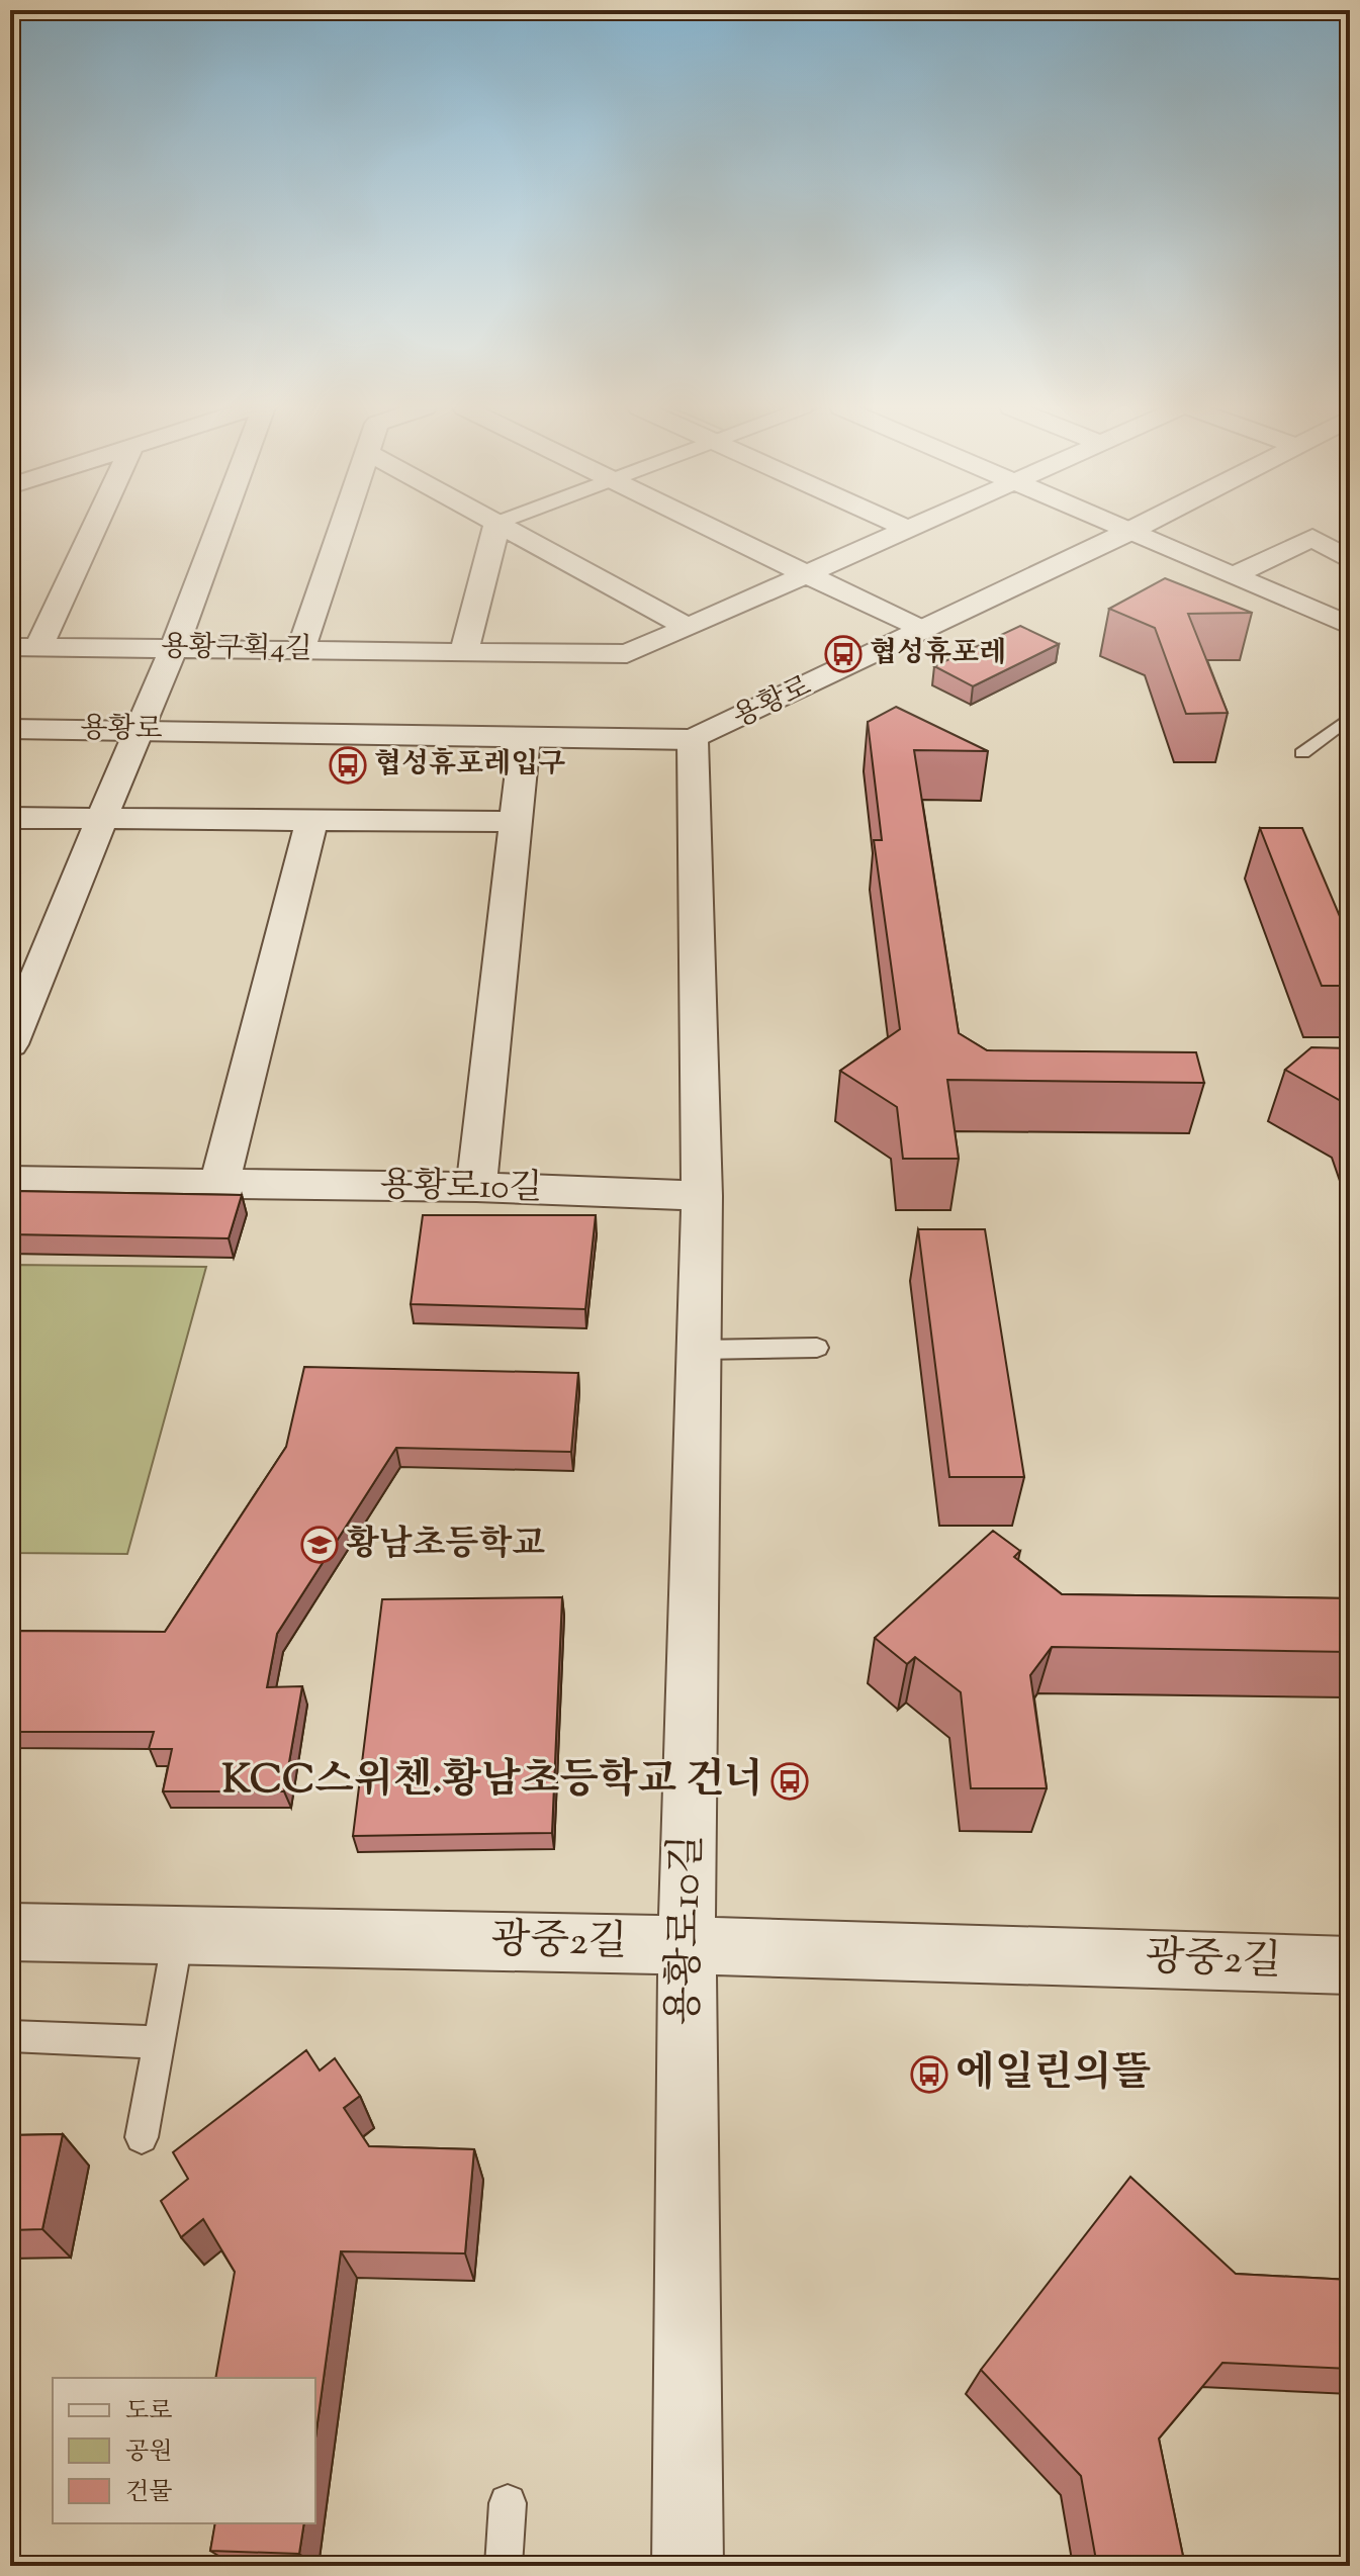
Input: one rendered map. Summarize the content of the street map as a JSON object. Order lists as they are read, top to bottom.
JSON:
{
  "streets": {
    "street": [
      "용황구획4길",
      "용황로",
      "용황로10길",
      "광중2길"
    ]
  },
  "crossings": [
    ["용황로", "용황로10길"],
    ["용황로10길", "광중2길"]
  ],
  "places": {
    "bus stop": [
      "협성휴포레",
      "협성휴포레입구",
      "KCC스위첸.황남초등학교 건너",
      "에일린의뜰"
    ],
    "school or university": ["황남초등학교"]
  },
  "legend": ["도로", "공원", "건물"]
}
